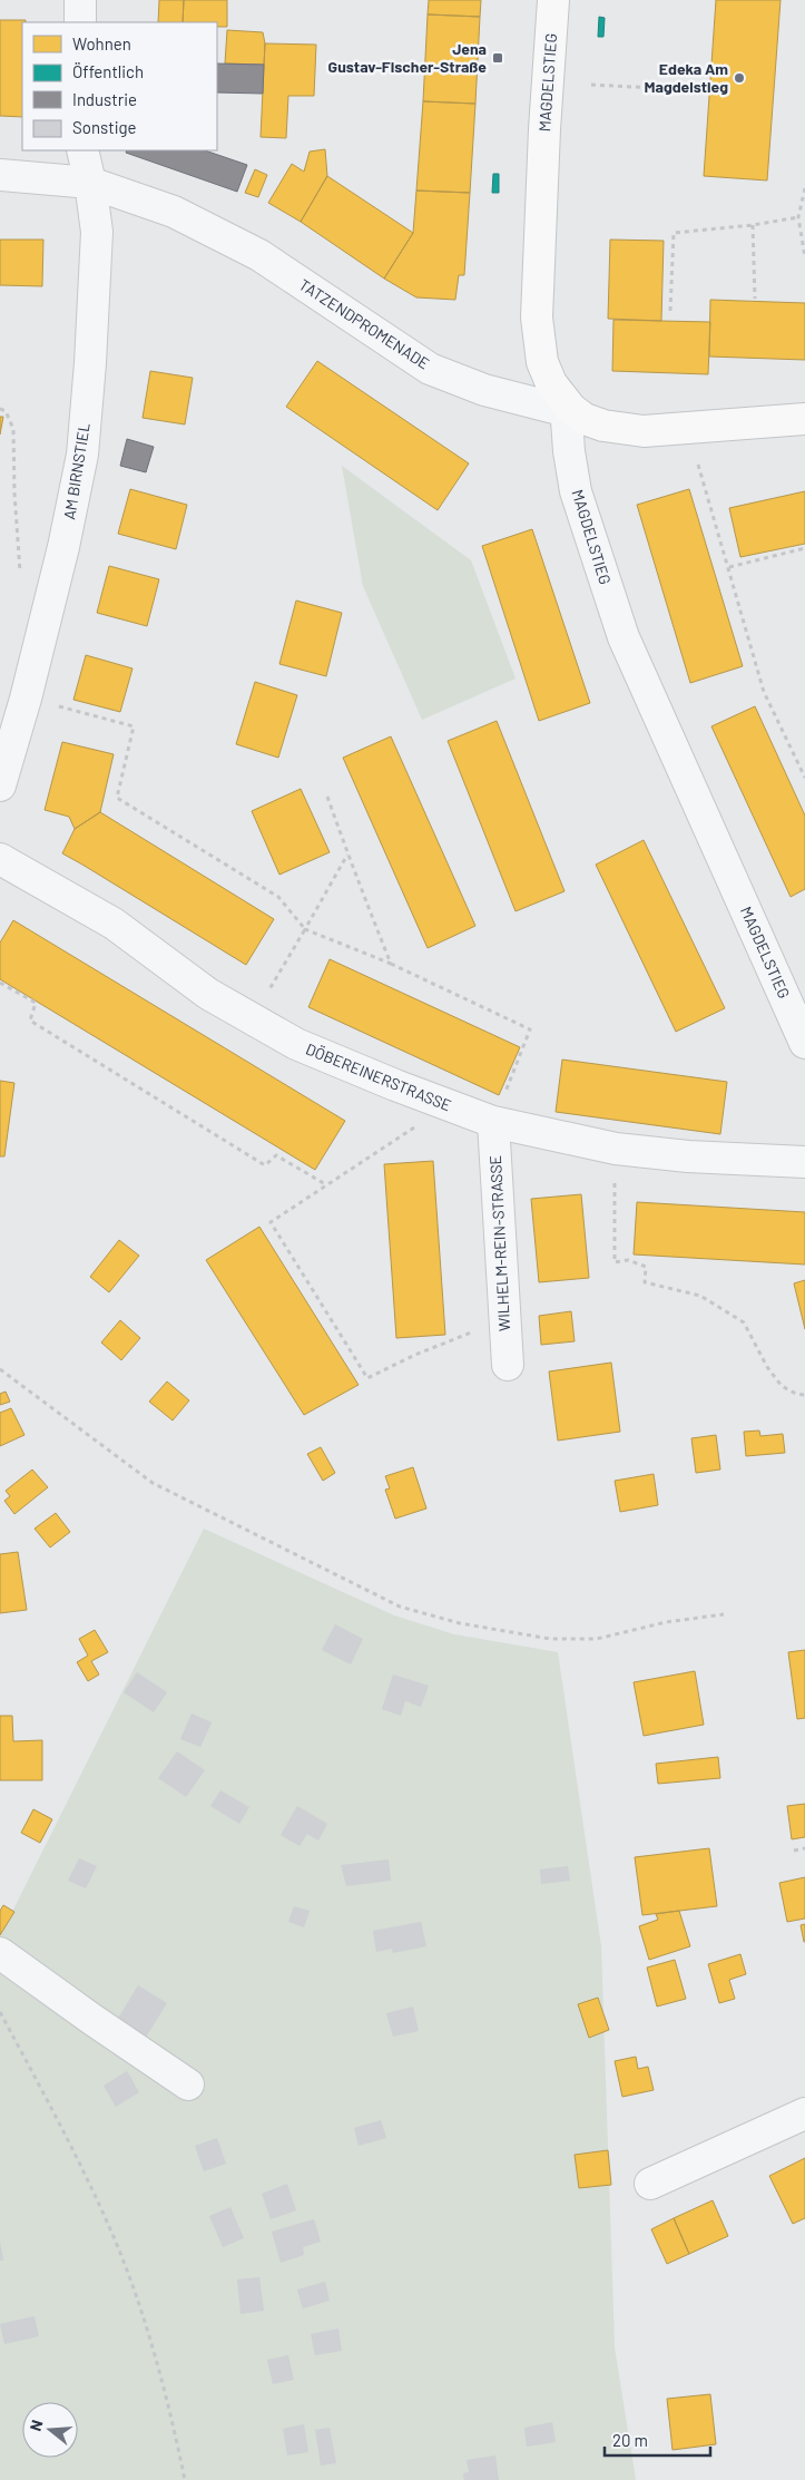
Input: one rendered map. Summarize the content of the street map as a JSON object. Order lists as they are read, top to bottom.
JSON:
{
  "streets": {
    "main road": ["MAGDELSTIEG", "TATZENDPROMENADE"],
    "street": ["AM BIRNSTIEL", "DÖBEREINERSTRASSE", "WILHELM-REIN-STRASSE"]
  },
  "crossings": [
    ["MAGDELSTIEG", "TATZENDPROMENADE"],
    ["TATZENDPROMENADE", "AM BIRNSTIEL"],
    ["DÖBEREINERSTRASSE", "WILHELM-REIN-STRASSE"]
  ],
  "places": {
    "transit": ["Jena Gustav-Fischer-Straße"],
    "other": ["Edeka Am Magdelstieg"]
  },
  "legend": [
    "Wohnen",
    "Öffentlich",
    "Industrie",
    "Sonstige"
  ],
  "scale_bar": "20 m",
  "north": "left"
}
